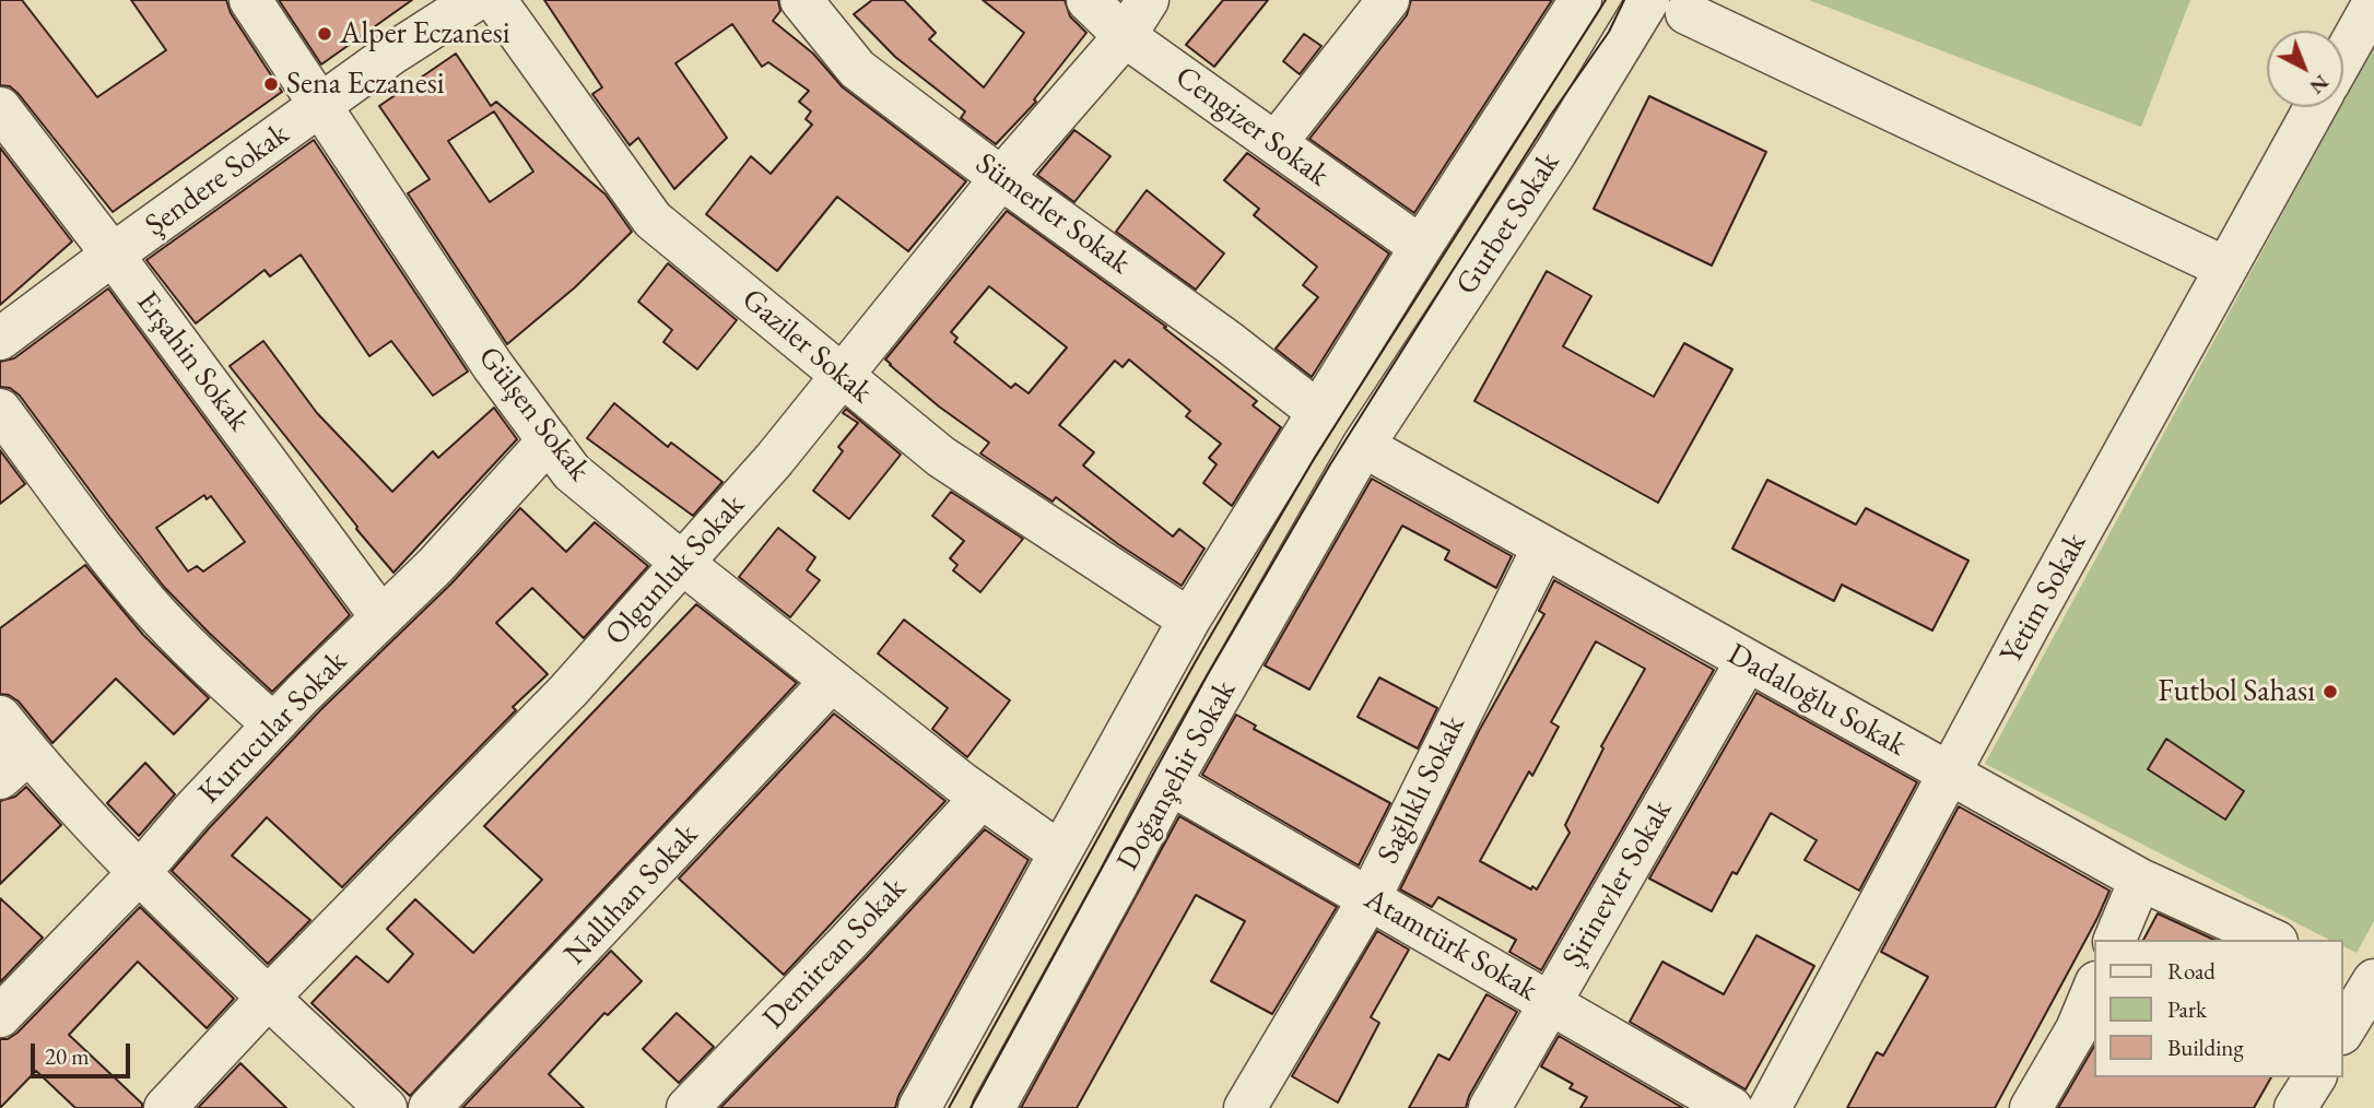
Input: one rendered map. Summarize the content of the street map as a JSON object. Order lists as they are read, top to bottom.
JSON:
{
  "streets": {
    "street": [
      "Cengizer Sokak",
      "Şendere Sokak",
      "Sümerler Sokak",
      "Gurbet Sokak",
      "Gaziler Sokak",
      "Erşahin Sokak",
      "Gülşen Sokak",
      "Olgunluk Sokak",
      "Yetim Sokak",
      "Dadaloğlu Sokak",
      "Kurucular Sokak",
      "Doğanşehir Sokak",
      "Sağlıklı Sokak",
      "Şirinevler Sokak",
      "Nallıhan Sokak",
      "Atamtürk Sokak",
      "Demircan Sokak"
    ]
  },
  "crossings": [
    ["Cengizer Sokak", "Olgunluk Sokak"],
    ["Şendere Sokak", "Erşahin Sokak"],
    ["Şendere Sokak", "Gülşen Sokak"],
    ["Sümerler Sokak", "Olgunluk Sokak"],
    ["Gurbet Sokak", "Dadaloğlu Sokak"],
    ["Gurbet Sokak", "Doğanşehir Sokak"],
    ["Gaziler Sokak", "Olgunluk Sokak"],
    ["Erşahin Sokak", "Kurucular Sokak"],
    ["Gülşen Sokak", "Olgunluk Sokak"],
    ["Gülşen Sokak", "Kurucular Sokak"],
    ["Gülşen Sokak", "Nallıhan Sokak"],
    ["Gülşen Sokak", "Demircan Sokak"],
    ["Yetim Sokak", "Dadaloğlu Sokak"],
    ["Dadaloğlu Sokak", "Doğanşehir Sokak"],
    ["Dadaloğlu Sokak", "Sağlıklı Sokak"],
    ["Dadaloğlu Sokak", "Şirinevler Sokak"],
    ["Doğanşehir Sokak", "Atamtürk Sokak"],
    ["Sağlıklı Sokak", "Atamtürk Sokak"],
    ["Şirinevler Sokak", "Atamtürk Sokak"]
  ],
  "places": ["Alper Eczanesi", "Sena Eczanesi", "Futbol Sahası"],
  "legend": ["Road", "Park", "Building"],
  "scale_bar": "20 m",
  "north": "bottom right"
}
